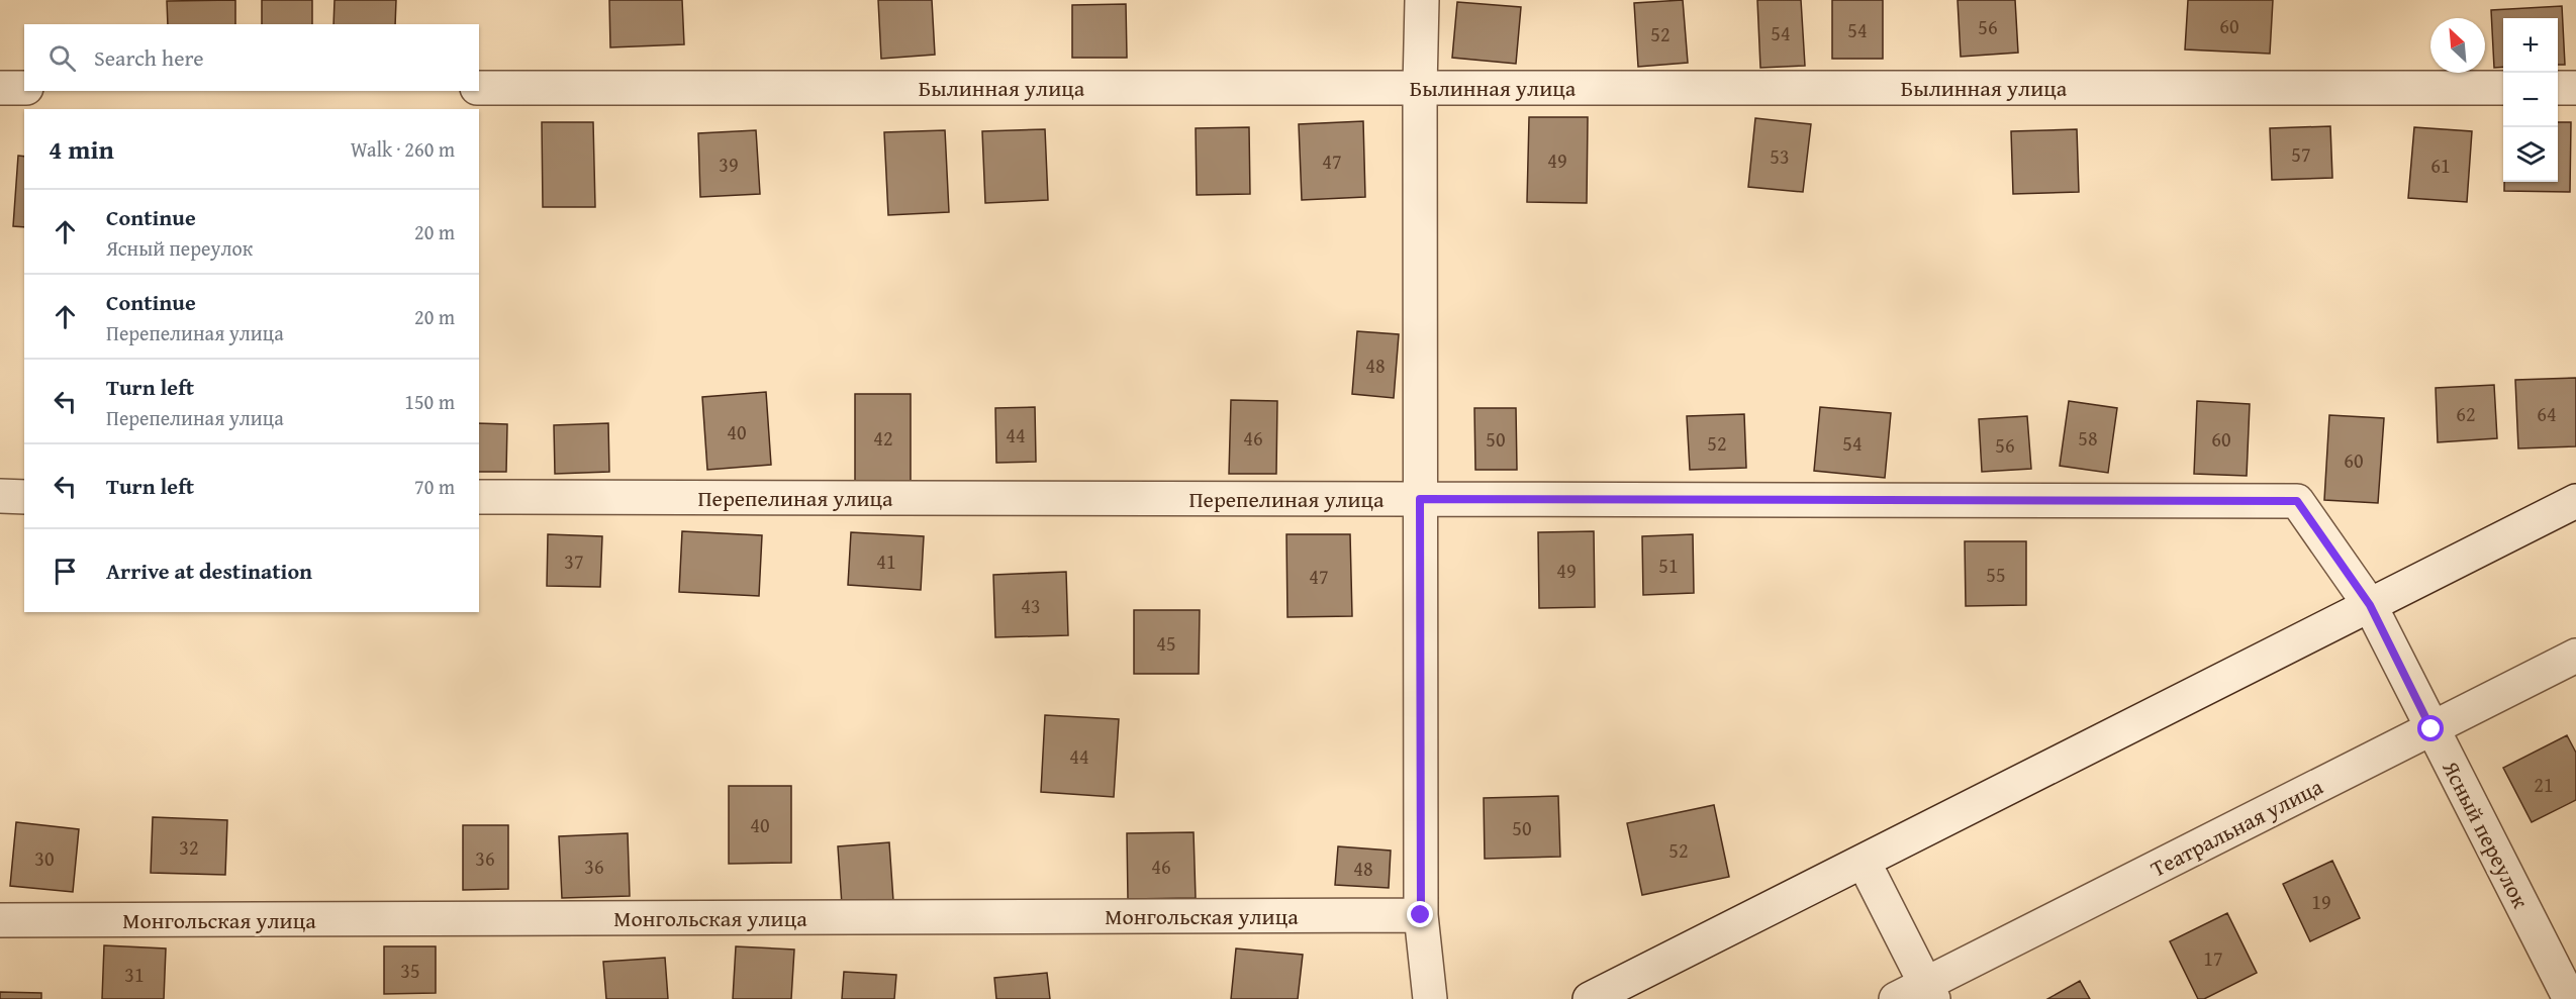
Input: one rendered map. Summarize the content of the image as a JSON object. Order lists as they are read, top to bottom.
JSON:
{
  "streets": {
    "street": [
      "Былинная улица",
      "Перепелиная улица",
      "Театральная улица",
      "Ясный переулок",
      "Монгольская улица"
    ]
  },
  "crossings": [
    ["Перепелиная улица", "Ясный переулок"],
    ["Театральная улица", "Ясный переулок"]
  ],
  "house_numbers": [
    "60",
    "56",
    "54",
    "54",
    "52",
    "57",
    "53",
    "49",
    "47",
    "39",
    "61",
    "48",
    "62",
    "64",
    "40",
    "44",
    "42",
    "46",
    "58",
    "50",
    "60",
    "52",
    "54",
    "56",
    "60",
    "37",
    "41",
    "51",
    "49",
    "55",
    "47",
    "43",
    "45",
    "44",
    "21",
    "40",
    "50",
    "32",
    "52",
    "30",
    "36",
    "36",
    "46",
    "48",
    "19",
    "17",
    "35",
    "31"
  ],
  "north": "top left",
  "page": {
    "map_buttons": ["+", "−"],
    "search": "Search here",
    "heading": ["4 min", "Walk · 260 m"],
    "list": [
      ["Continue", "Ясный переулок", "20 m"],
      ["Continue", "Перепелиная улица", "20 m"],
      ["Turn left", "Перепелиная улица", "150 m"],
      ["Turn left", "70 m"],
      "Arrive at destination"
    ]
  }
}
